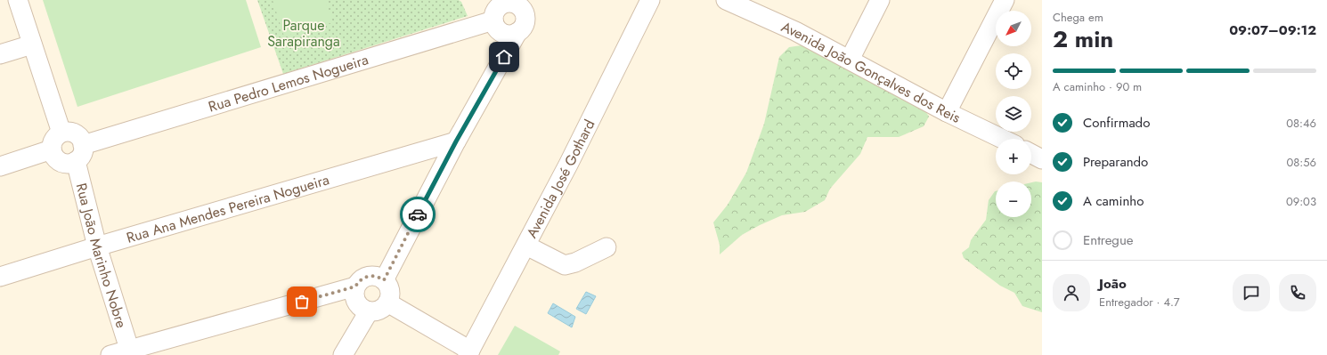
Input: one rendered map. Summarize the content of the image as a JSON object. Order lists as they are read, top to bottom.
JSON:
{
  "streets": {
    "street": [
      "Avenida João Gonçalves dos Reis",
      "Rua Pedro Lemos Nogueira",
      "Avenida José Gothard",
      "Rua Ana Mendes Pereira Nogueira",
      "Rua João Marinho Nobre"
    ]
  },
  "crossings": [
    ["Rua Pedro Lemos Nogueira", "Rua João Marinho Nobre"],
    ["Rua Ana Mendes Pereira Nogueira", "Rua João Marinho Nobre"]
  ],
  "parks": ["Parque Sarapiranga"],
  "north": "bottom left",
  "page": {
    "heading": ["2 min", "Chega em", "09:07–09:12"],
    "panel": ["João", "Entregador · 4.7"],
    "map_buttons": ["+", "−"],
    "bar": "A caminho · 90 m",
    "list": [
      ["Confirmado", "08:46"],
      ["Preparando", "08:56"],
      ["A caminho", "09:03"],
      "Entregue"
    ]
  }
}
